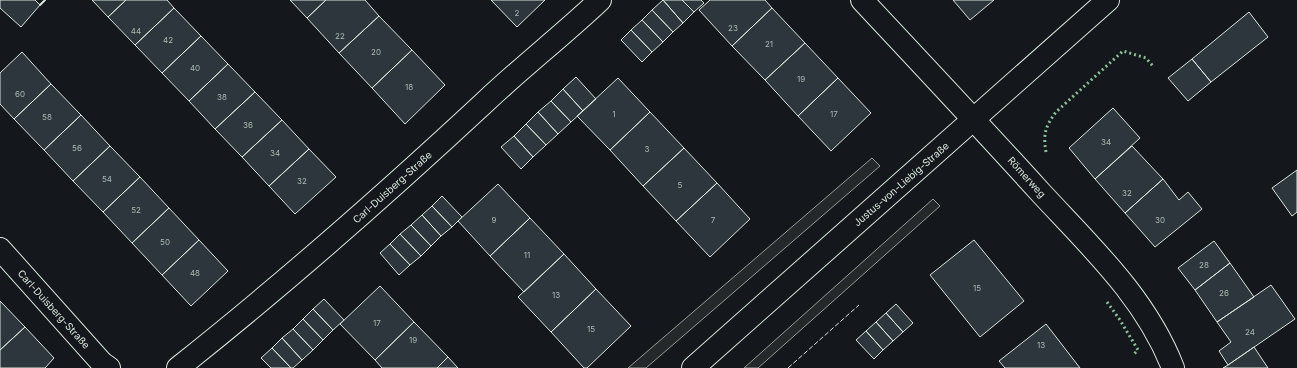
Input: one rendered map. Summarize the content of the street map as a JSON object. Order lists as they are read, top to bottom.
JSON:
{
  "streets": {
    "street": ["Römerweg", "Justus-von-Liebig-Straße", "Carl-Duisberg-Straße"]
  },
  "crossings": [
    ["Römerweg", "Justus-von-Liebig-Straße"]
  ],
  "house_numbers": [
    "2",
    "23",
    "44",
    "22",
    "42",
    "21",
    "20",
    "40",
    "19",
    "18",
    "60",
    "38",
    "1",
    "17",
    "58",
    "36",
    "34",
    "56",
    "3",
    "34",
    "54",
    "32",
    "5",
    "32",
    "52",
    "9",
    "7",
    "30",
    "50",
    "11",
    "28",
    "48",
    "15",
    "26",
    "13",
    "17",
    "15",
    "24",
    "19",
    "13"
  ]
}
